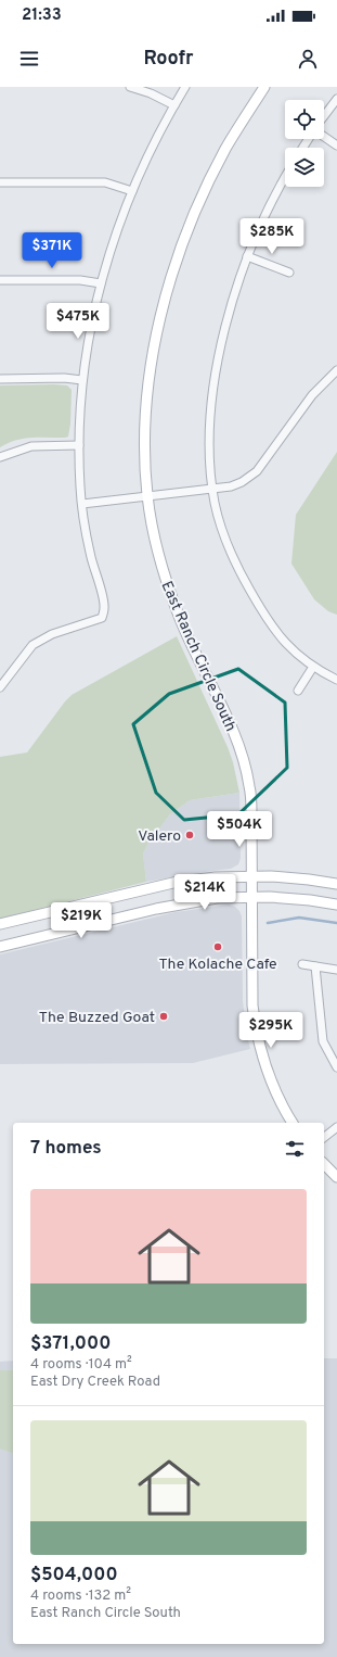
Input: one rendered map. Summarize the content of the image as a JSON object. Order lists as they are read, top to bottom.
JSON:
{
  "streets": {
    "street": ["East Ranch Circle South"]
  },
  "places": ["Valero", "The Kolache Cafe", "The Buzzed Goat"],
  "page": {
    "status": "21:33",
    "header": "Roofr",
    "price": [
      "$285K",
      "$371K",
      "$475K",
      "$504K",
      "$214K",
      "$219K",
      "$295K"
    ],
    "heading": "7 homes",
    "list": [
      {
        "name": "$371,000",
        "note": "4 rooms · 104 m² · East Dry Creek Road"
      },
      {
        "name": "$504,000",
        "note": "4 rooms · 132 m² · East Ranch Circle South"
      }
    ]
  }
}
